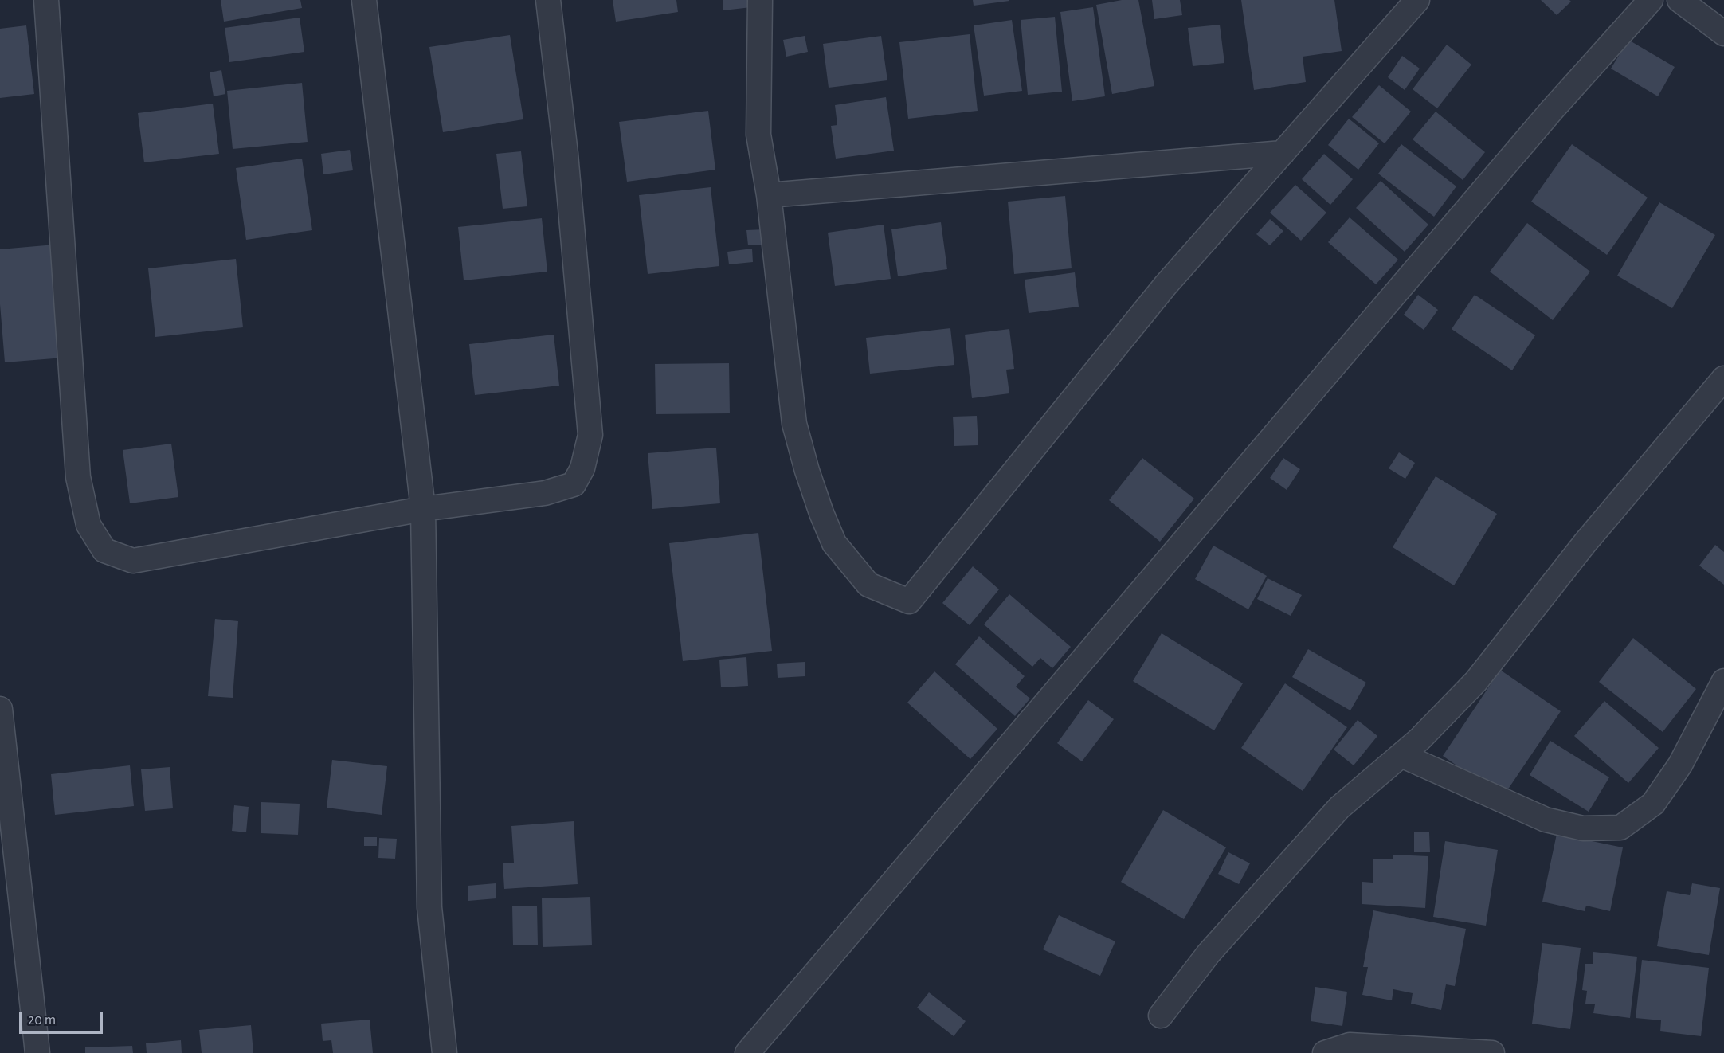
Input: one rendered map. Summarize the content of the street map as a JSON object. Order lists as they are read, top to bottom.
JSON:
{
  "scale_bar": "20 m"
}
